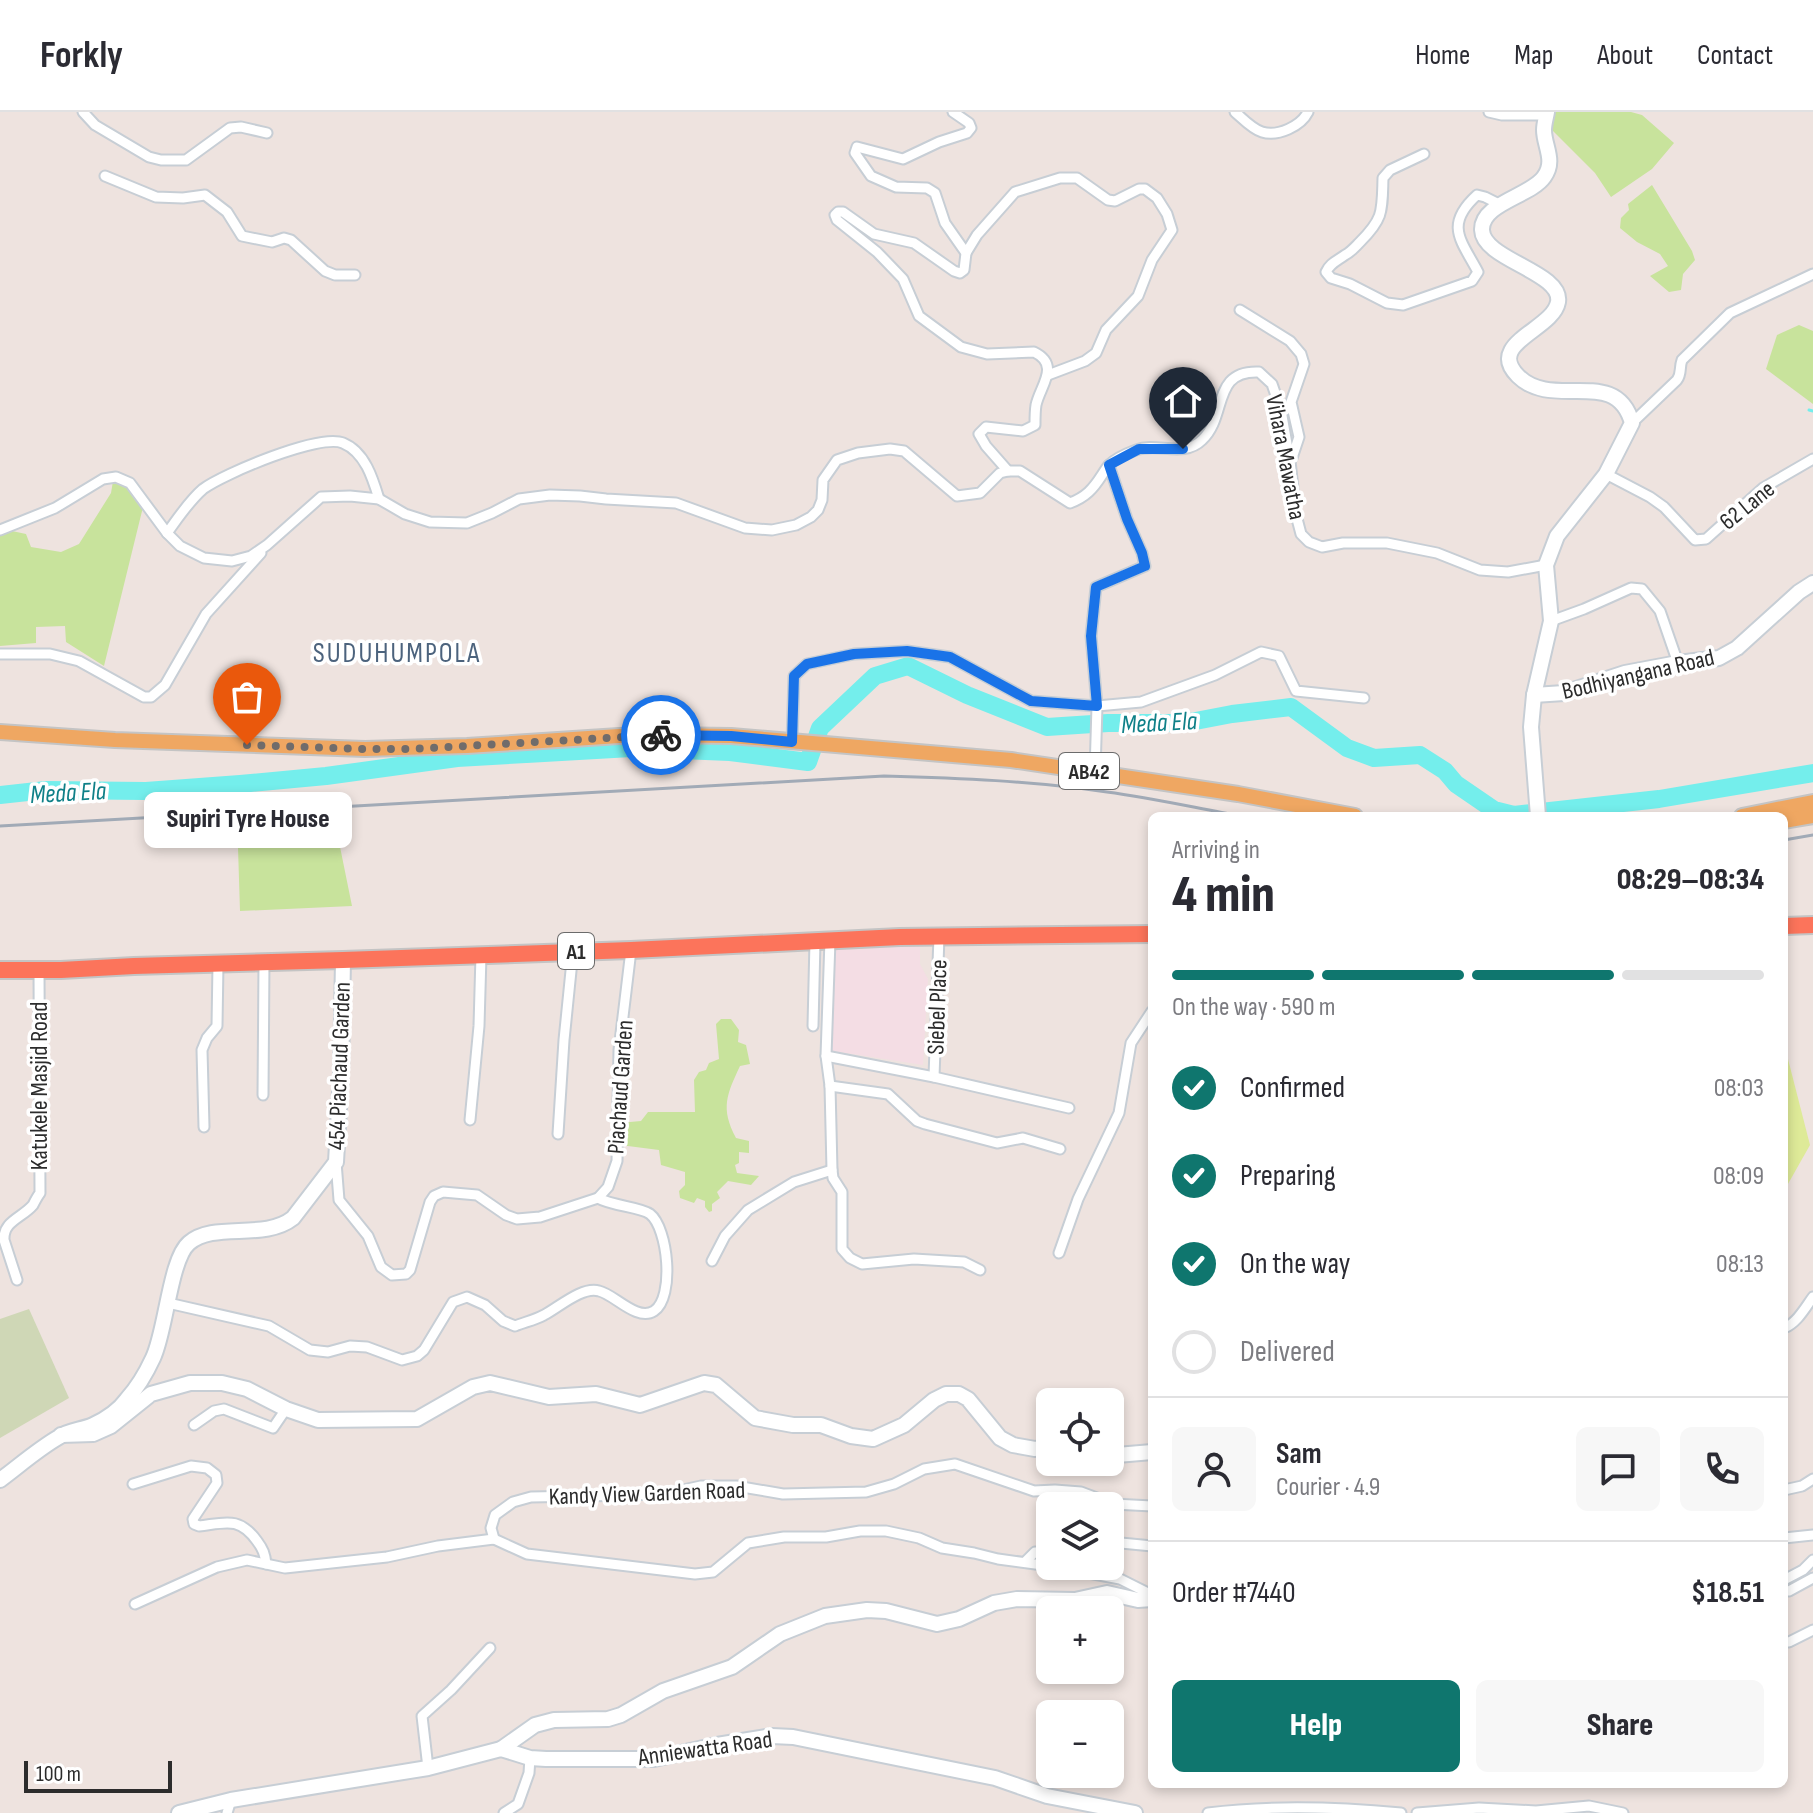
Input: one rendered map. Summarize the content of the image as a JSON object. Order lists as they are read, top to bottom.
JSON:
{
  "streets": {
    "highway": ["A1"],
    "main road": ["AB42"],
    "street": [
      "Vihara Mawatha",
      "62 Lane",
      "Bodhiyangana Road",
      "Siebel Place",
      "454 Piachaud Garden",
      "Katukele Masjid Road",
      "Piachaud Garden",
      "Kandy View Garden Road",
      "Anniewatta Road"
    ]
  },
  "crossings": [
    ["A1", "Siebel Place"],
    ["A1", "454 Piachaud Garden"],
    ["A1", "Katukele Masjid Road"],
    ["A1", "Piachaud Garden"]
  ],
  "districts": ["SUDUHUMPOLA"],
  "water": ["Meda Ela"],
  "places": ["Supiri Tyre House"],
  "scale_bar": "100 m",
  "page": {
    "header": "Forkly",
    "nav": [
      "Home",
      "Map",
      "About",
      "Contact"
    ],
    "bubble": "Supiri Tyre House",
    "heading": ["4 min", "Arriving in", "08:29–08:34"],
    "panel": [
      "Sam",
      "Courier · 4.9",
      "Order #7440",
      "$18.51"
    ],
    "bar": "On the way · 590 m",
    "list": [
      ["Confirmed", "08:03"],
      ["Preparing", "08:09"],
      ["On the way", "08:13"],
      "Delivered"
    ],
    "map_buttons": ["+", "−"],
    "buttons": ["Help", "Share"],
    "scale": "100 m"
  }
}
